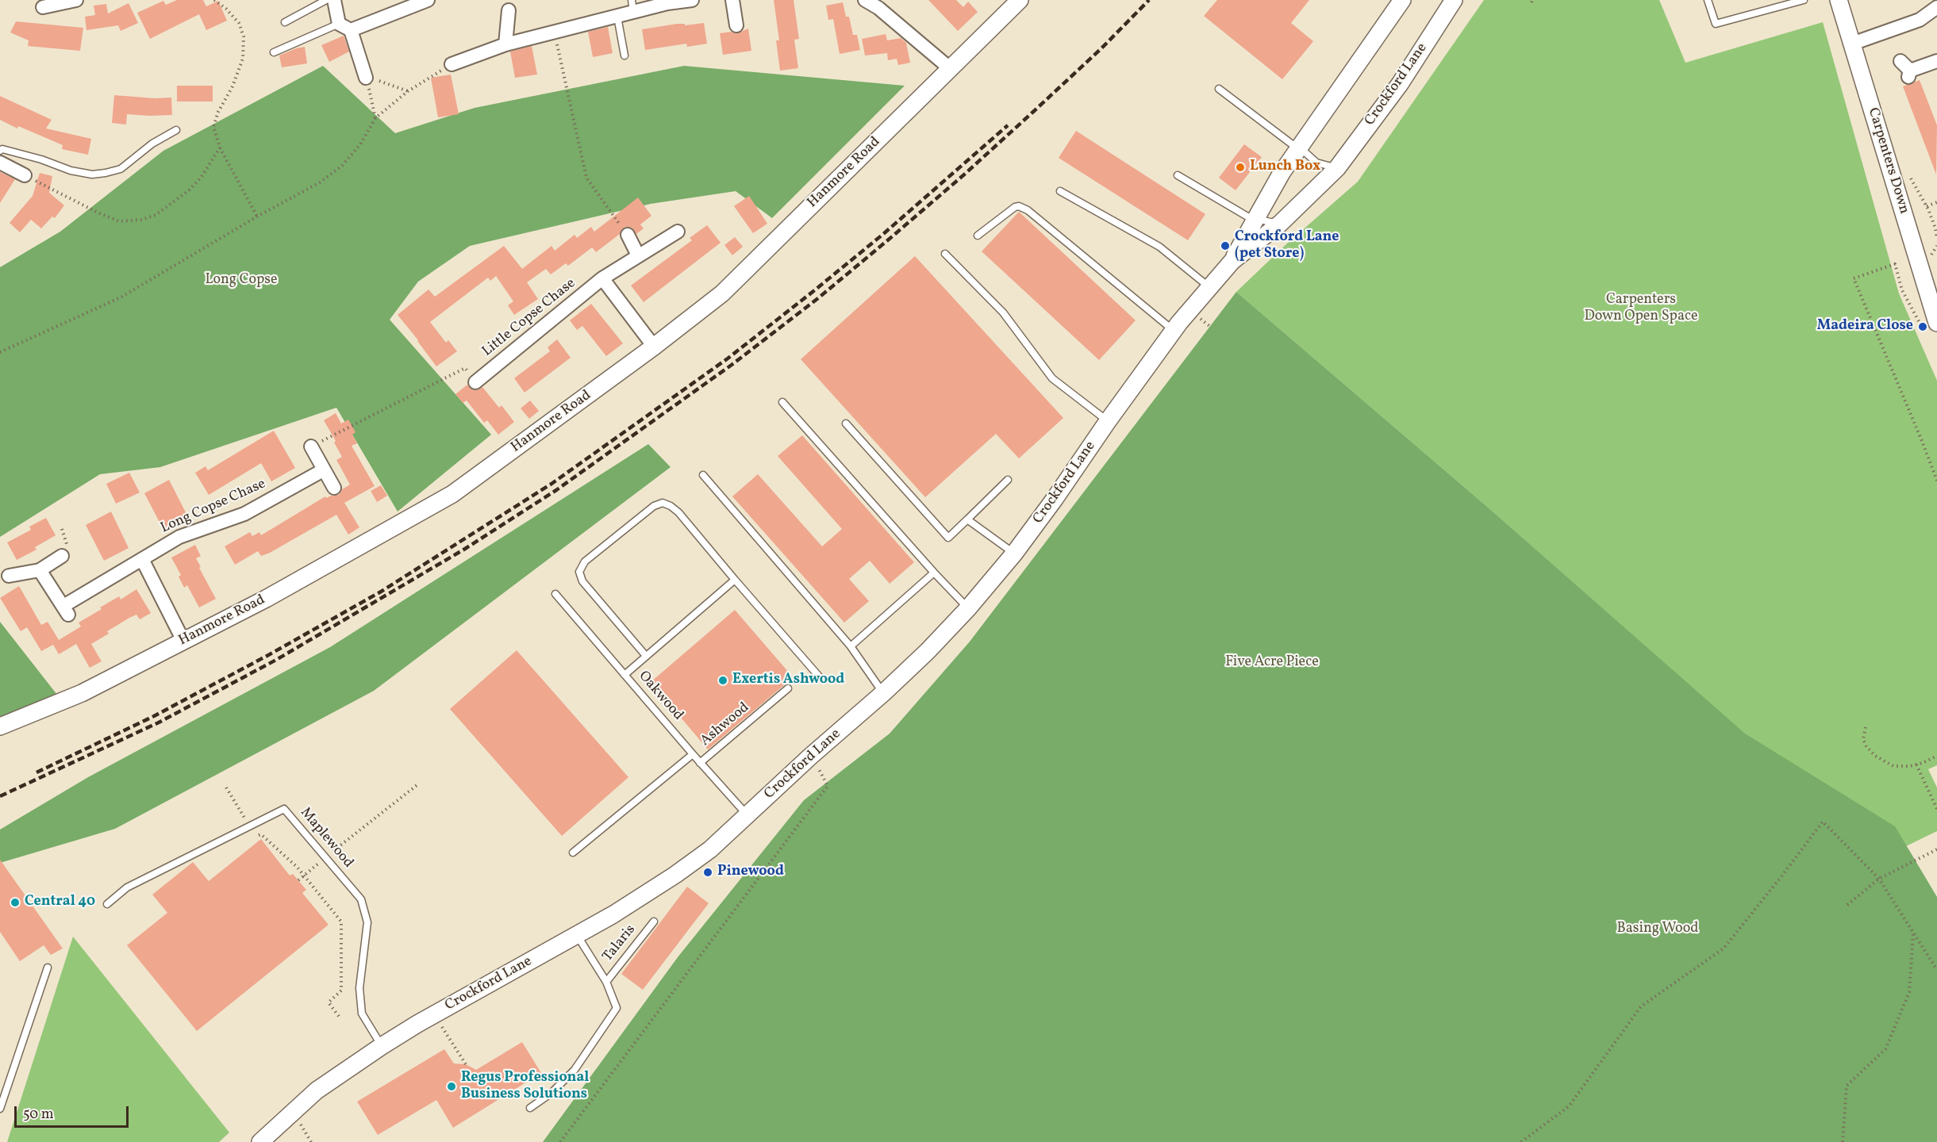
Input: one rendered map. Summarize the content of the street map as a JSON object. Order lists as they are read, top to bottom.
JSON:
{
  "streets": {
    "street": [
      "Crockford Lane",
      "Carpenters Down",
      "Hanmore Road",
      "Little Copse Chase",
      "Long Copse Chase"
    ],
    "lane": [
      "Oakwood",
      "Ashwood",
      "Maplewood",
      "Talaris"
    ]
  },
  "crossings": [
    ["Crockford Lane", "Oakwood"],
    ["Crockford Lane", "Maplewood"],
    ["Oakwood", "Ashwood"]
  ],
  "parks": [
    "Long Copse",
    "Carpenters Down Open Space",
    "Five Acre Piece",
    "Basing Wood"
  ],
  "places": [
    "Lunch Box",
    "Crockford Lane (pet Store)",
    "Madeira Close",
    "Exertis Ashwood",
    "Pinewood",
    "Central 40",
    "Regus Professional Business Solutions"
  ],
  "scale_bar": "50 m"
}
